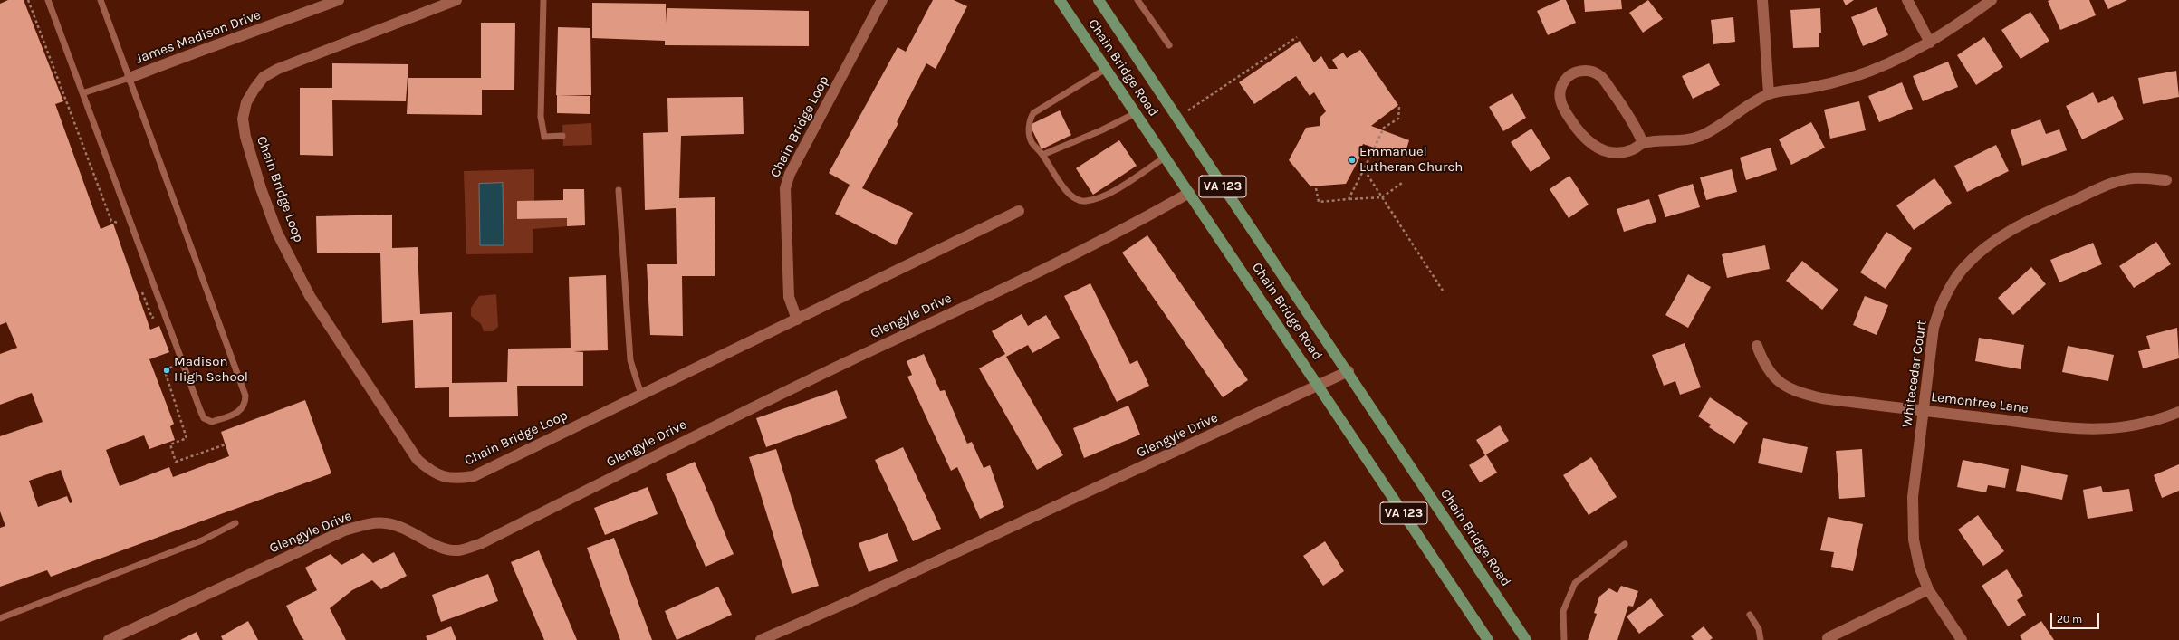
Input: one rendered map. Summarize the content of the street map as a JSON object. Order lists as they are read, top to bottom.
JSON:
{
  "streets": {
    "main road": ["Chain Bridge Road", "VA 123"],
    "street": [
      "James Madison Drive",
      "Chain Bridge Loop",
      "Glengyle Drive",
      "Whitecedar Court",
      "Lemontree Lane"
    ]
  },
  "crossings": [
    ["Chain Bridge Road", "Glengyle Drive"],
    ["Whitecedar Court", "Lemontree Lane"]
  ],
  "places": ["Emmanuel Lutheran Church", "Madison High School"],
  "scale_bar": "20 m"
}
